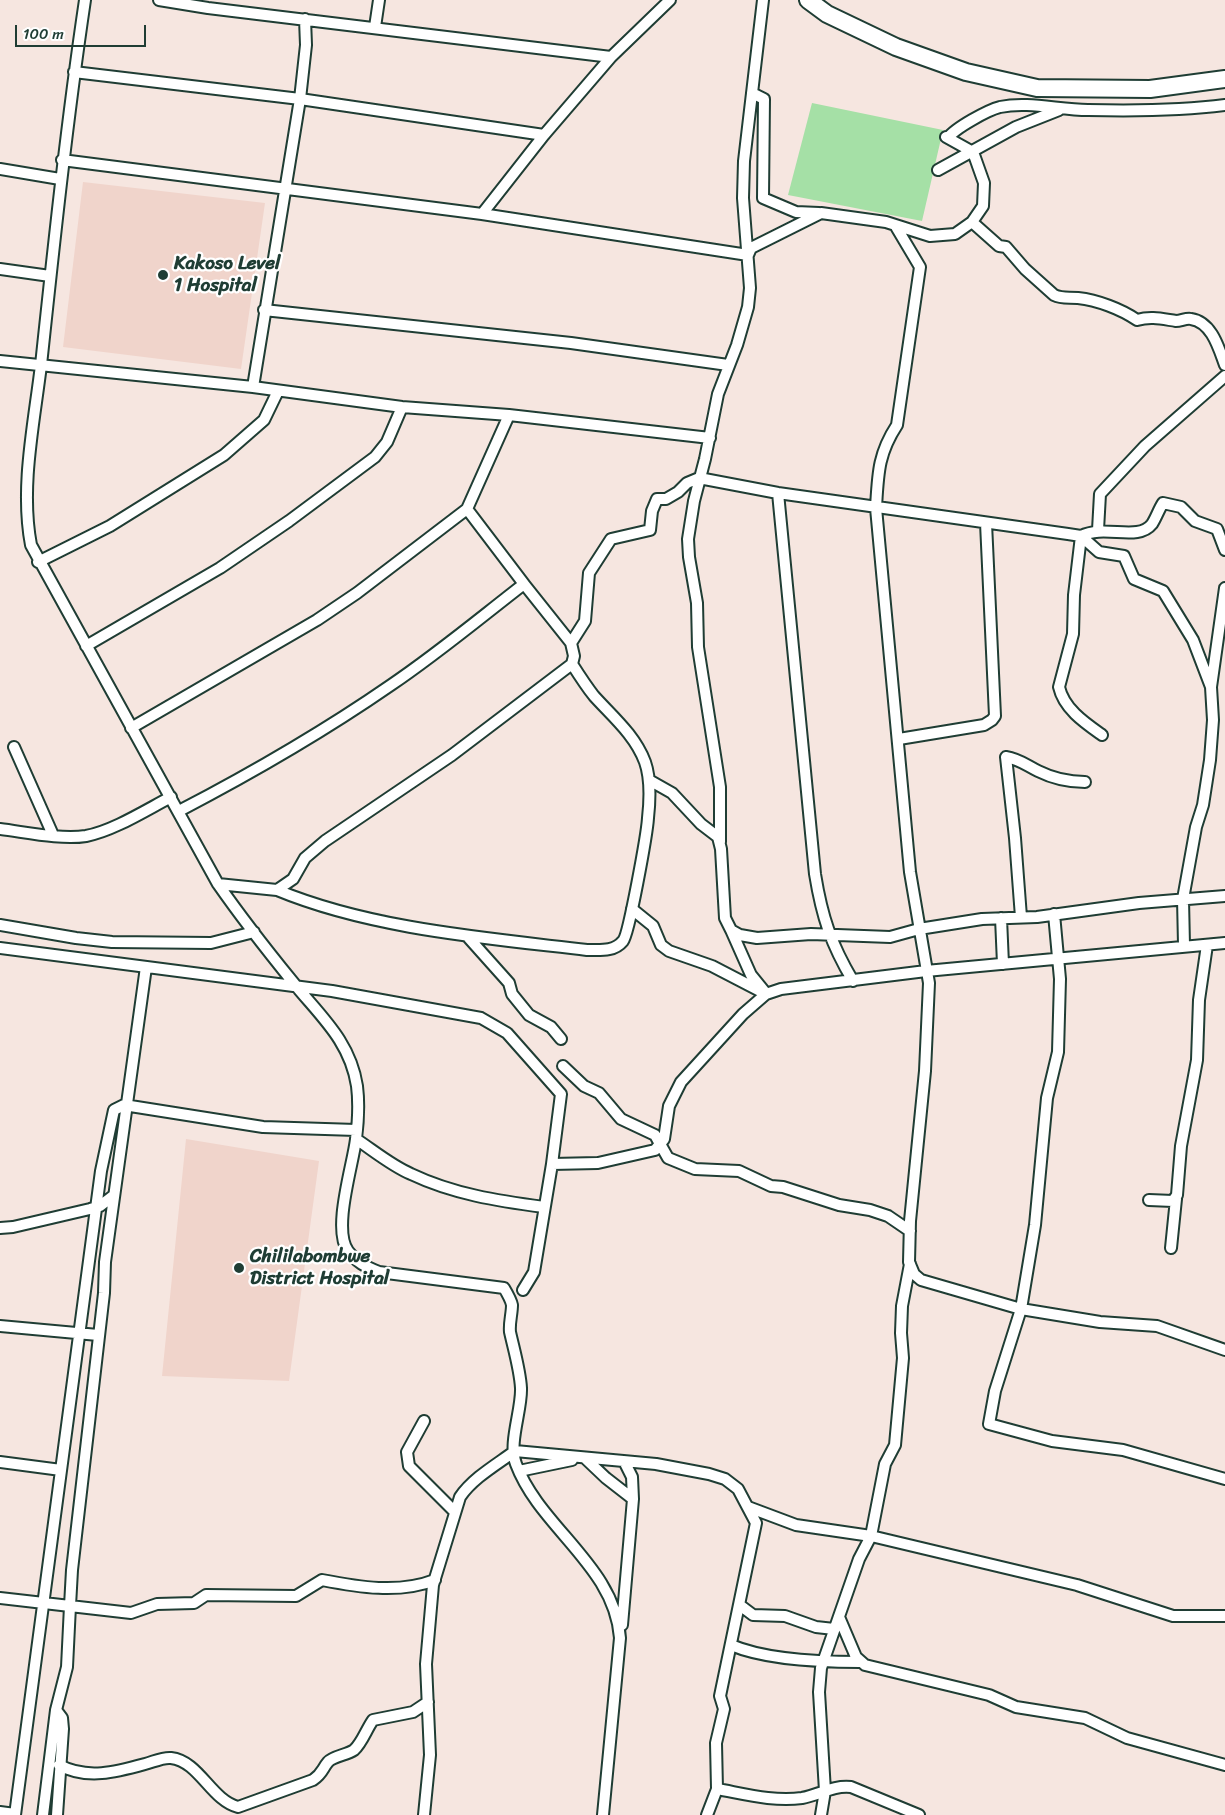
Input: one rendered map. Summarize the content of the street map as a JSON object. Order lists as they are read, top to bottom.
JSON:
{
  "places": ["Kakoso Level 1 Hospital", "Chililabombwe District Hospital"],
  "scale_bar": "100 m"
}
